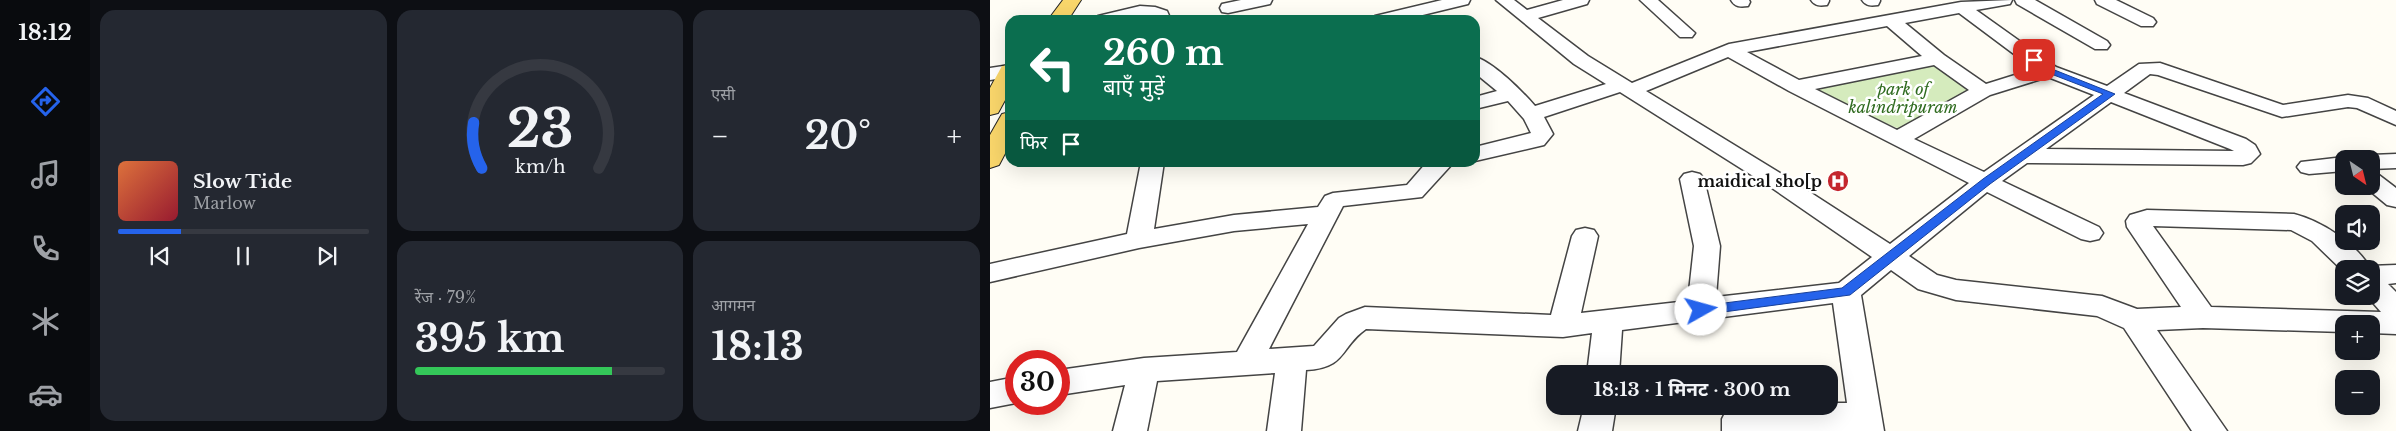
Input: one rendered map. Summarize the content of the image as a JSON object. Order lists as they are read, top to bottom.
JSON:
{
  "parks": ["park of kalindripuram"],
  "places": {
    "hospital": ["maidical sho[p"]
  },
  "north": "bottom right",
  "page": {
    "tabs": "18:12",
    "tile": [
      "एसी",
      ["रेंज · 79%", "395 km"],
      ["आगमन", "18:13"]
    ],
    "turn": ["260 m", "बाएँ मुड़ें"],
    "heat": ["−", "20°", "+"],
    "then": "फिर",
    "map_buttons": ["+", "−"],
    "song": ["Slow Tide", "Marlow"],
    "limit": "30",
    "trip": "18:13 · 1 मिनट · 300 m",
    "gauge": ["23", "km/h"]
  }
}
